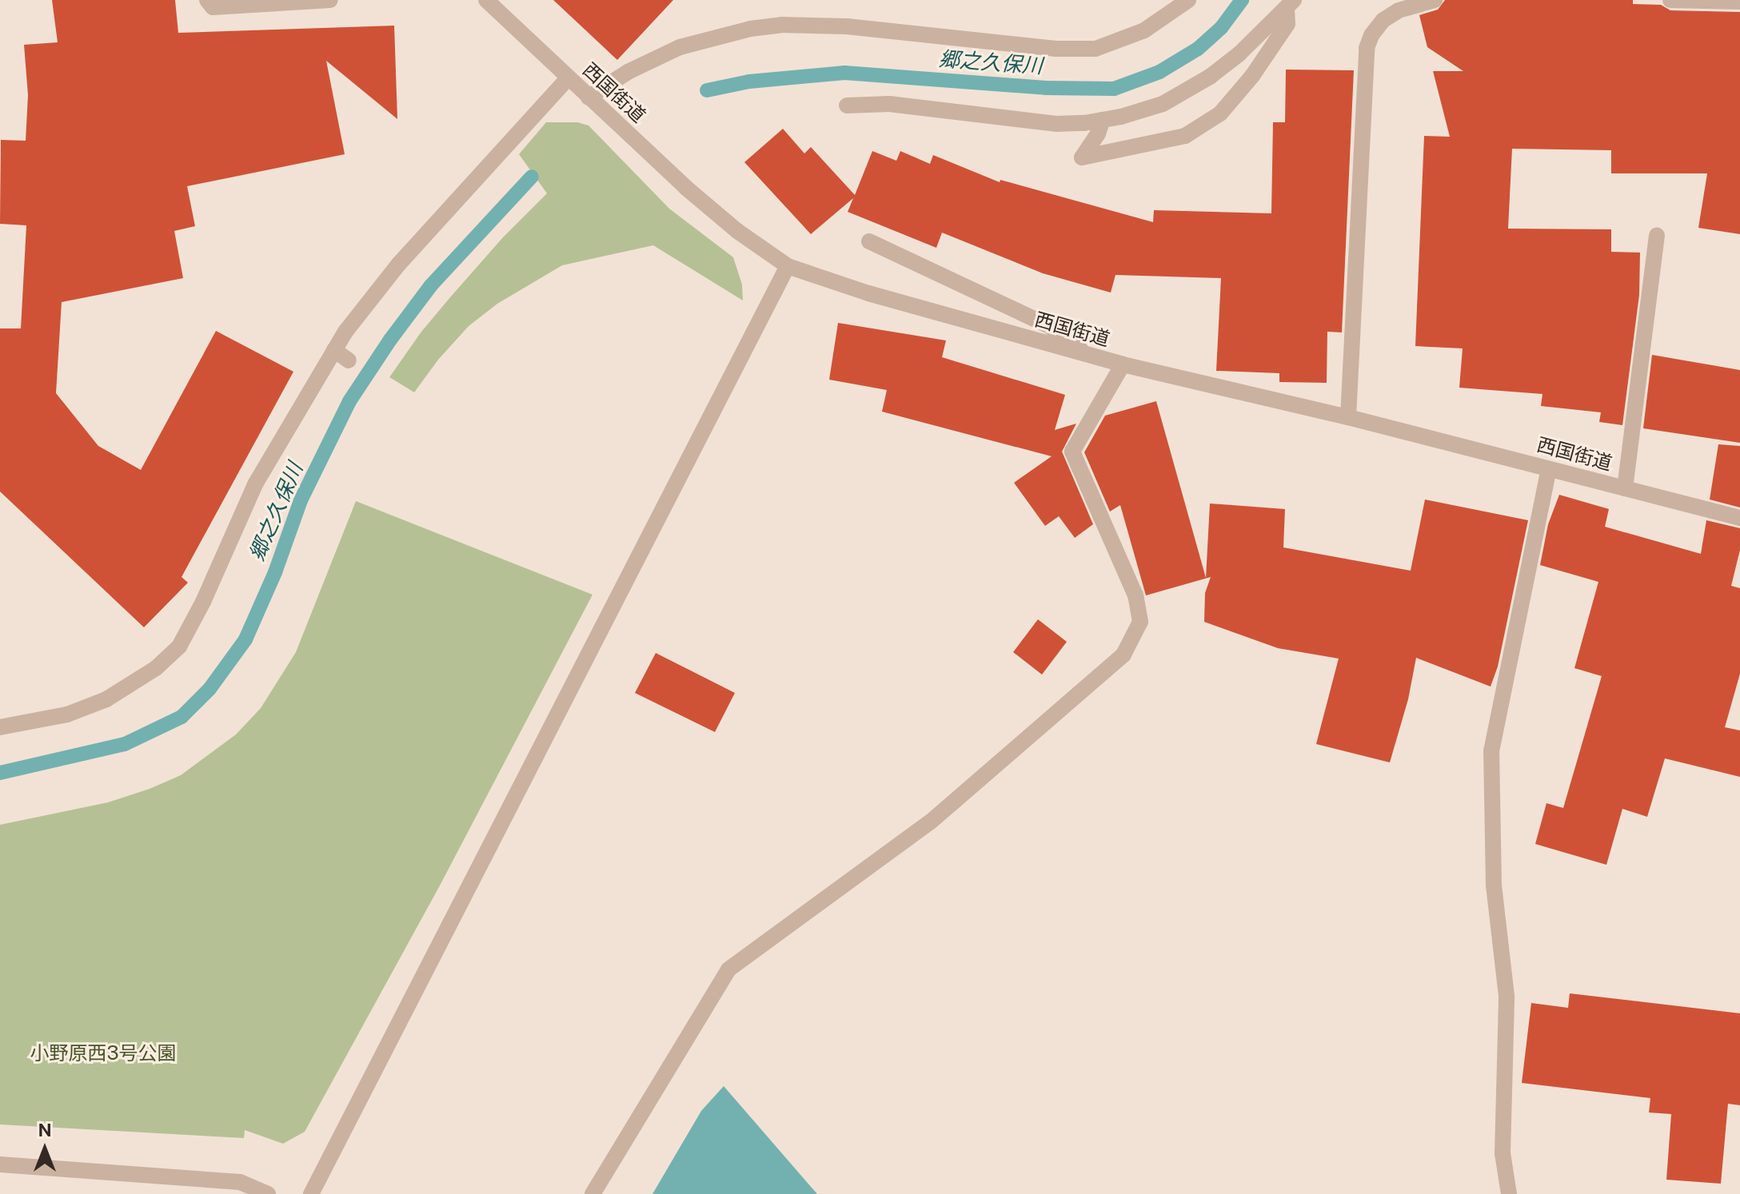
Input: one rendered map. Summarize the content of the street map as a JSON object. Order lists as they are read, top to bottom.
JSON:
{
  "streets": {
    "street": ["西国街道"]
  },
  "water": ["郷之久保川"],
  "parks": ["小野原西3号公園"],
  "north": "top"
}
